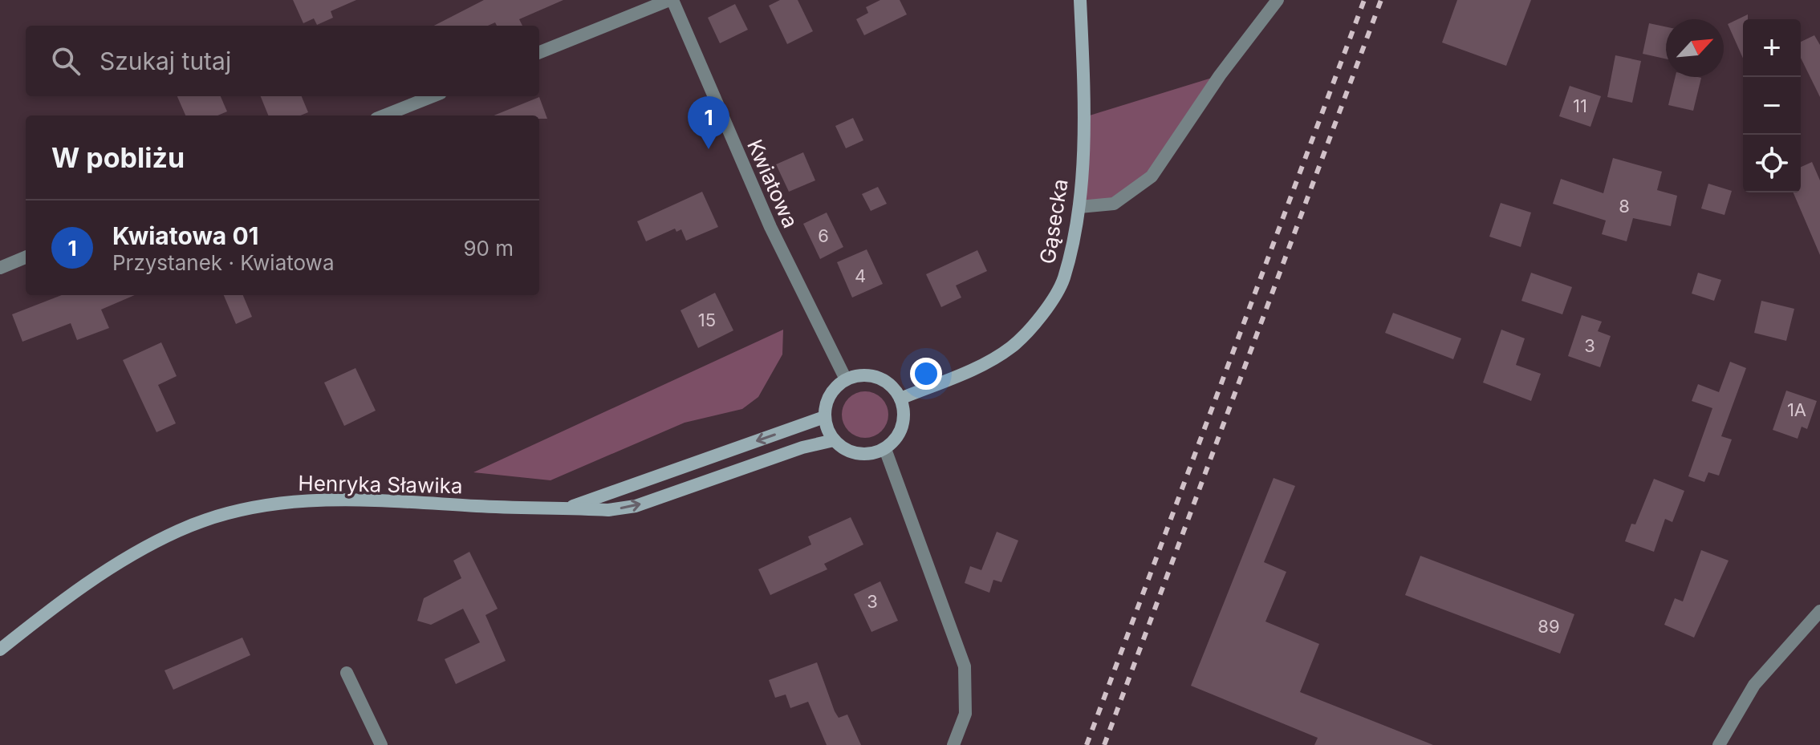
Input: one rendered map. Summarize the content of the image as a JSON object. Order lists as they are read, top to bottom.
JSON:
{
  "streets": {
    "main road": ["Gąsecka", "Henryka Sławika"],
    "street": ["Kwiatowa"]
  },
  "crossings": [
    ["Kwiatowa", "Gąsecka"],
    ["Kwiatowa", "Henryka Sławika"],
    ["Gąsecka", "Henryka Sławika"]
  ],
  "house_numbers": [
    "11",
    "8",
    "6",
    "4",
    "15",
    "3",
    "1A",
    "3",
    "89"
  ],
  "north": "top right",
  "page": {
    "map_buttons": ["+", "−"],
    "search": "Szukaj tutaj",
    "pins": "1",
    "heading": "W pobliżu",
    "list": [
      {
        "mark": "1",
        "name": "Kwiatowa 01",
        "note": "Przystanek · Kwiatowa",
        "value": "90 m"
      }
    ]
  }
}
